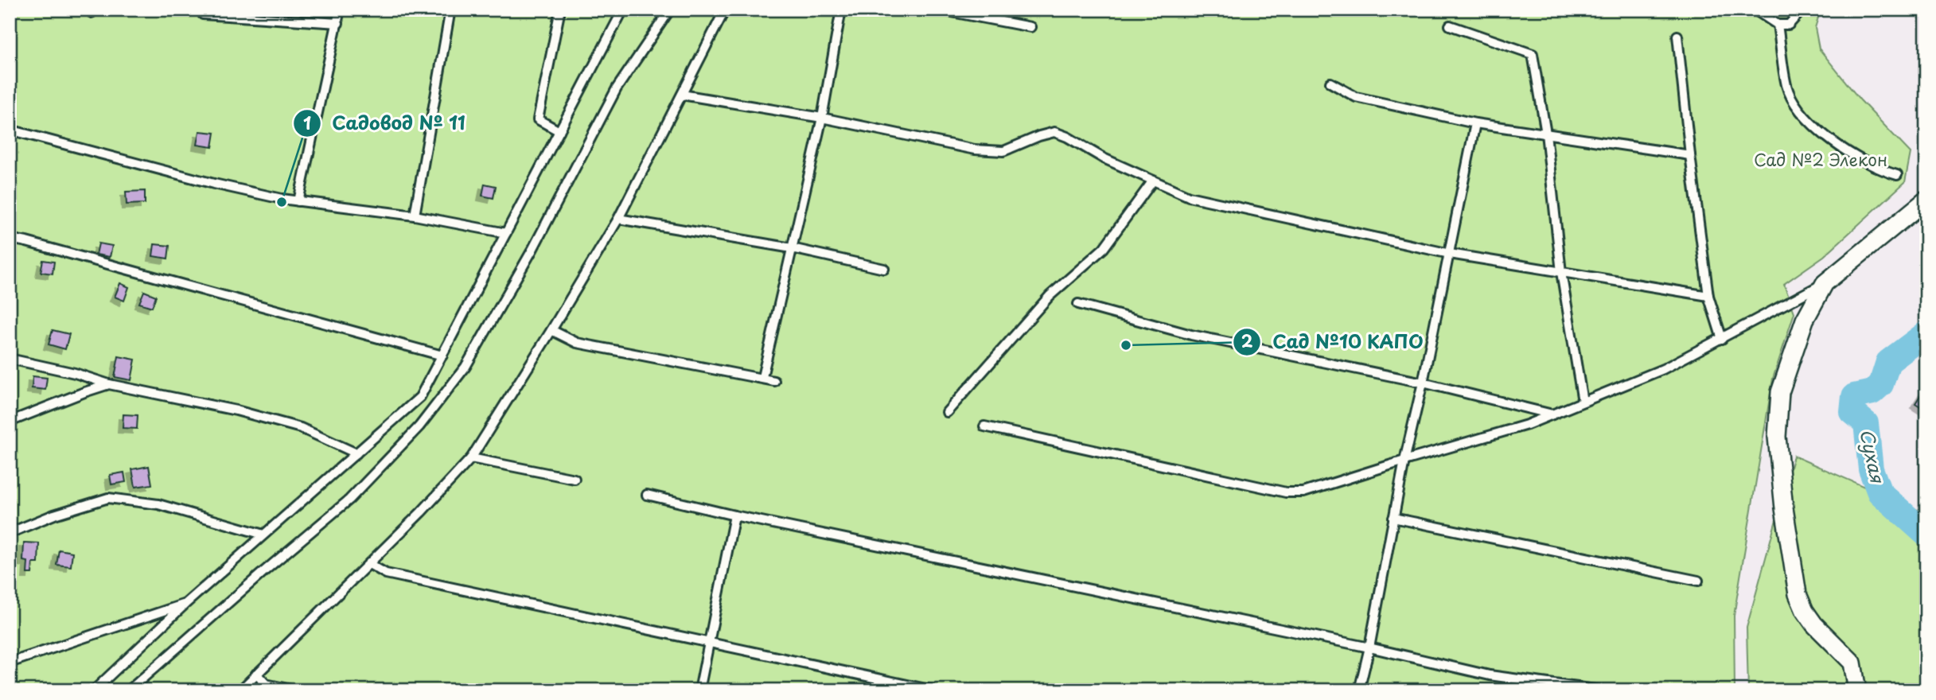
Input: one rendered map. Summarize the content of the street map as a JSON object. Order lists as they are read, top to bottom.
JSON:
{
  "water": ["Сухая"],
  "parks": ["Сад №2 Элекон"],
  "places": ["Садовод № 11", "Сад №10 КАПО"]
}
